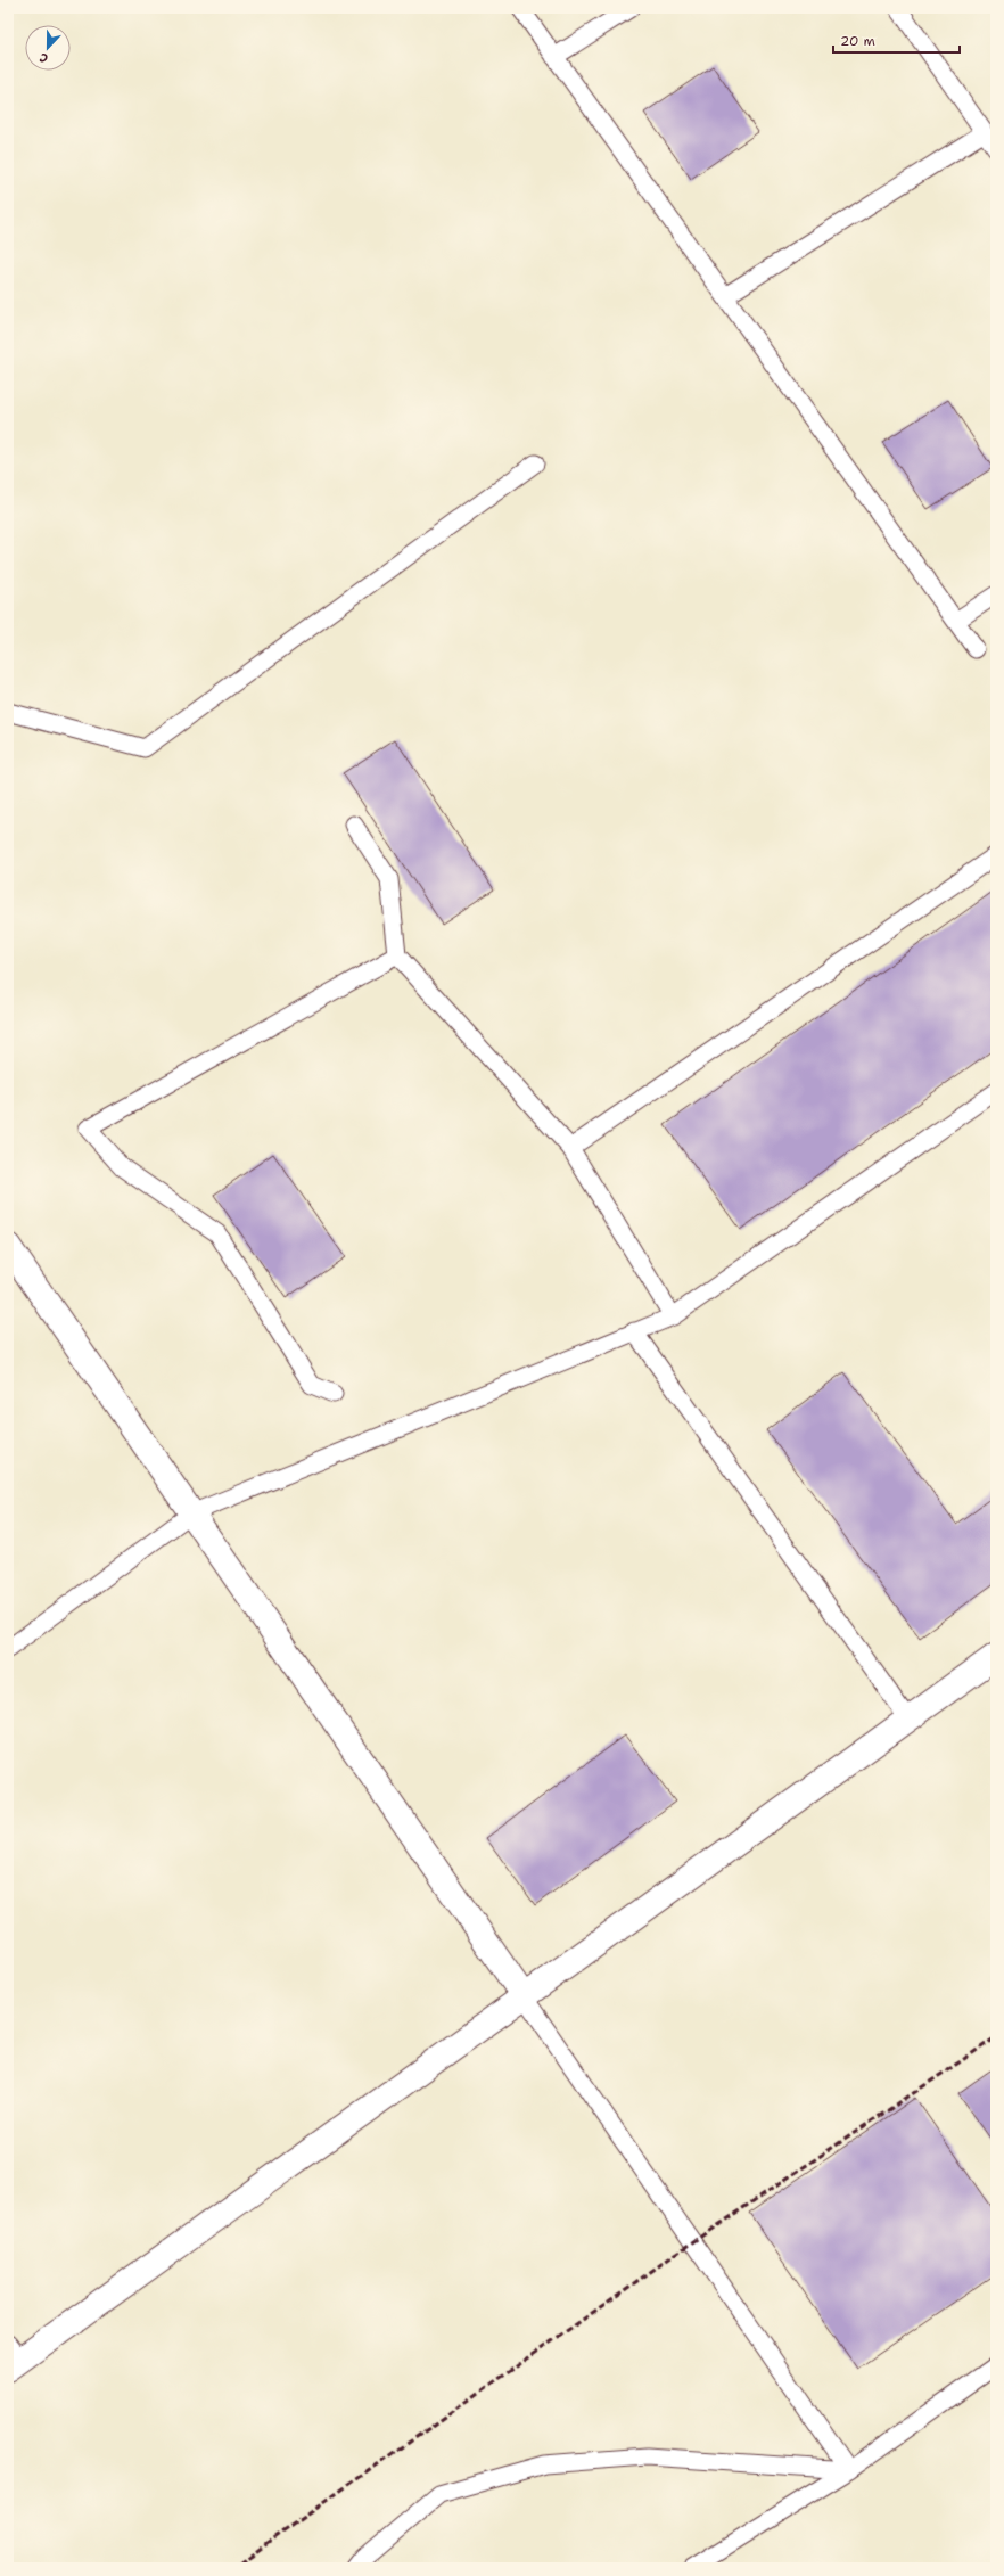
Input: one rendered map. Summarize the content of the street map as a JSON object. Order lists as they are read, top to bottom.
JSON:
{
  "scale_bar": "20 m",
  "north": "bottom"
}
